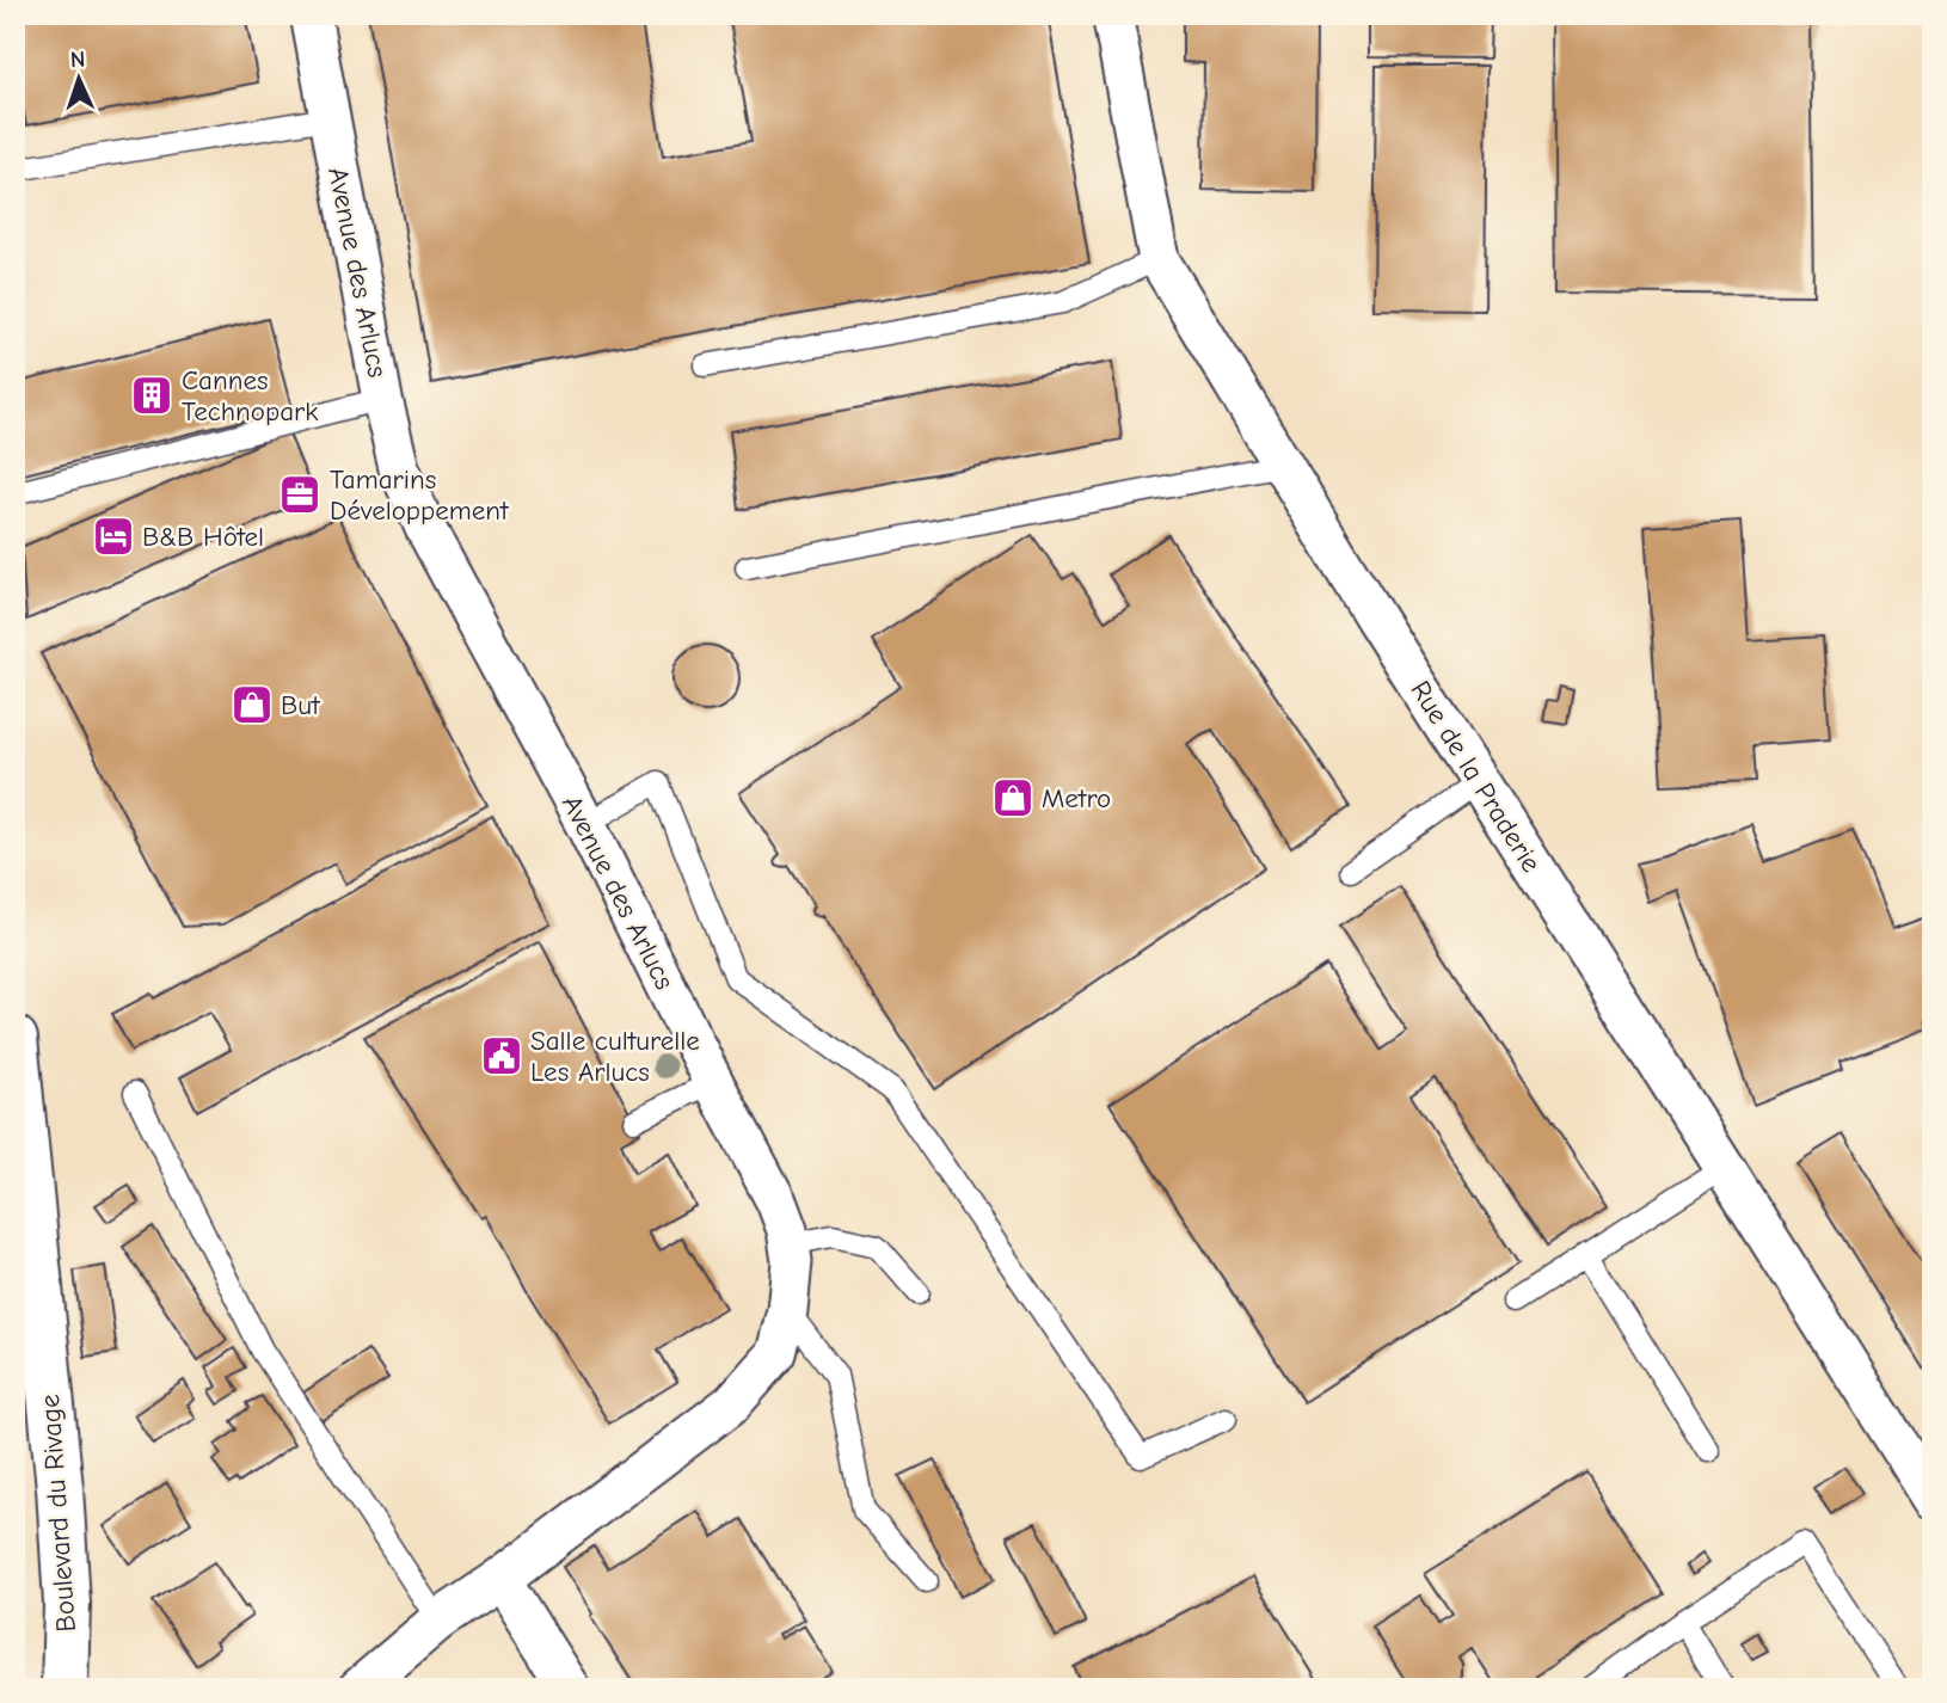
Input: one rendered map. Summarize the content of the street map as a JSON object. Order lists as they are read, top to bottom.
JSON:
{
  "streets": {
    "main road": ["Boulevard du Rivage"],
    "street": ["Avenue des Arlucs", "Rue de la Praderie"]
  },
  "places": {
    "building": ["Cannes Technopark"],
    "office": ["Tamarins Développement"],
    "hotel": ["B&B Hôtel"],
    "shop": ["But", "Metro"],
    "public building": ["Salle culturelle Les Arlucs"]
  },
  "north": "top"
}
